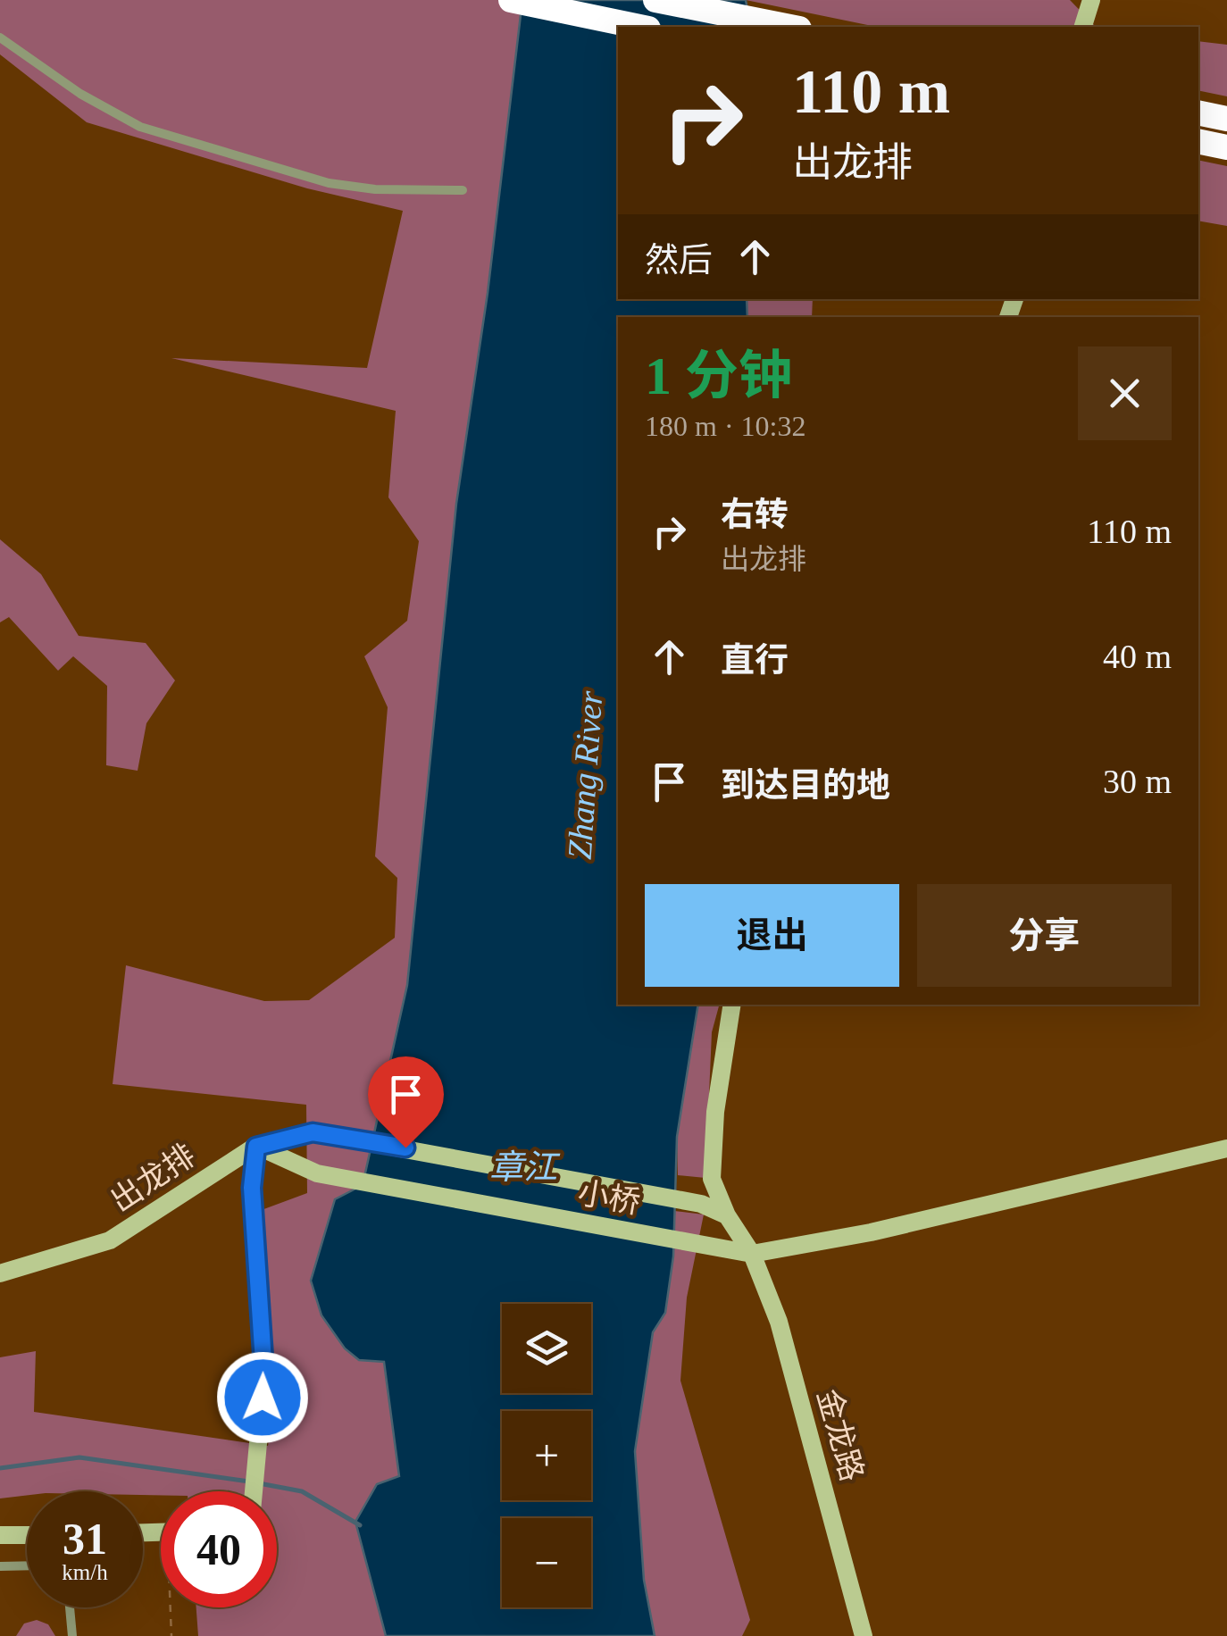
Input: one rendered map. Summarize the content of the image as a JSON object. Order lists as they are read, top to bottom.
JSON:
{
  "streets": {
    "street": ["出龙排", "小桥", "金龙路"]
  },
  "crossings": [
    ["出龙排", "小桥"],
    ["出龙排", "金龙路"],
    ["小桥", "金龙路"]
  ],
  "water": ["Zhang River", "章江"],
  "page": {
    "turn": ["110 m", "出龙排"],
    "then": "然后",
    "heading": ["1 分钟", "180 m · 10:32"],
    "list": [
      {
        "name": "右转",
        "note": "出龙排",
        "value": "110 m"
      },
      {
        "name": "直行",
        "value": "40 m"
      },
      {
        "name": "到达目的地",
        "value": "30 m"
      }
    ],
    "buttons": ["退出", "分享"],
    "map_buttons": ["+", "−"],
    "speed": "31 km/h",
    "limit": "40"
  }
}
